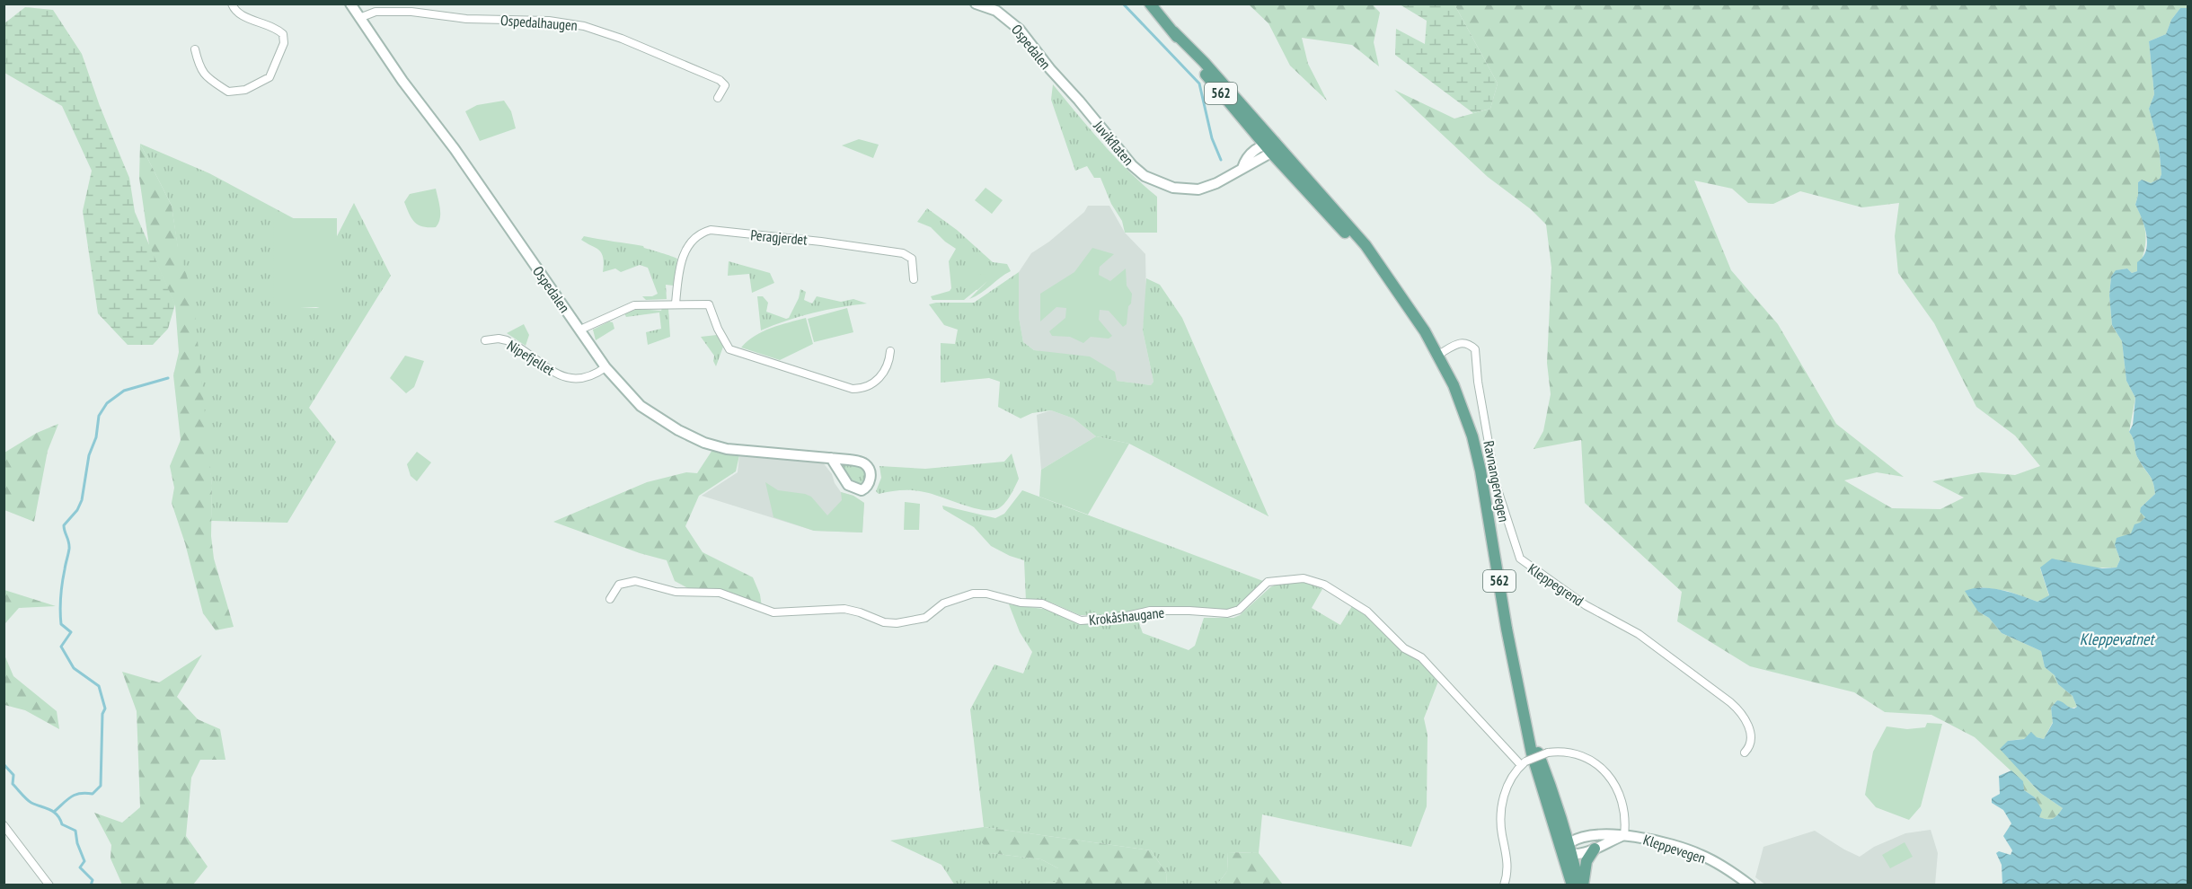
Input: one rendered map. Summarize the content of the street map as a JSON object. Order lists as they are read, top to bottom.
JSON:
{
  "streets": {
    "main road": ["562", "Ravnangervegen"],
    "street": [
      "Ospedalhaugen",
      "Ospedalen",
      "Juvikflaten",
      "Peragjerdet",
      "Nipefjellet",
      "Kleppegrend",
      "Krokåshaugane",
      "Kleppevegen"
    ]
  },
  "crossings": [
    ["Ospedalhaugen", "Ospedalen"],
    ["Ospedalen", "Juvikflaten"],
    ["Ospedalen", "Nipefjellet"],
    ["Juvikflaten", "Ravnangervegen"],
    ["Ravnangervegen", "Kleppegrend"],
    ["Ravnangervegen", "Kleppevegen"]
  ],
  "water": ["Kleppevatnet"]
}
